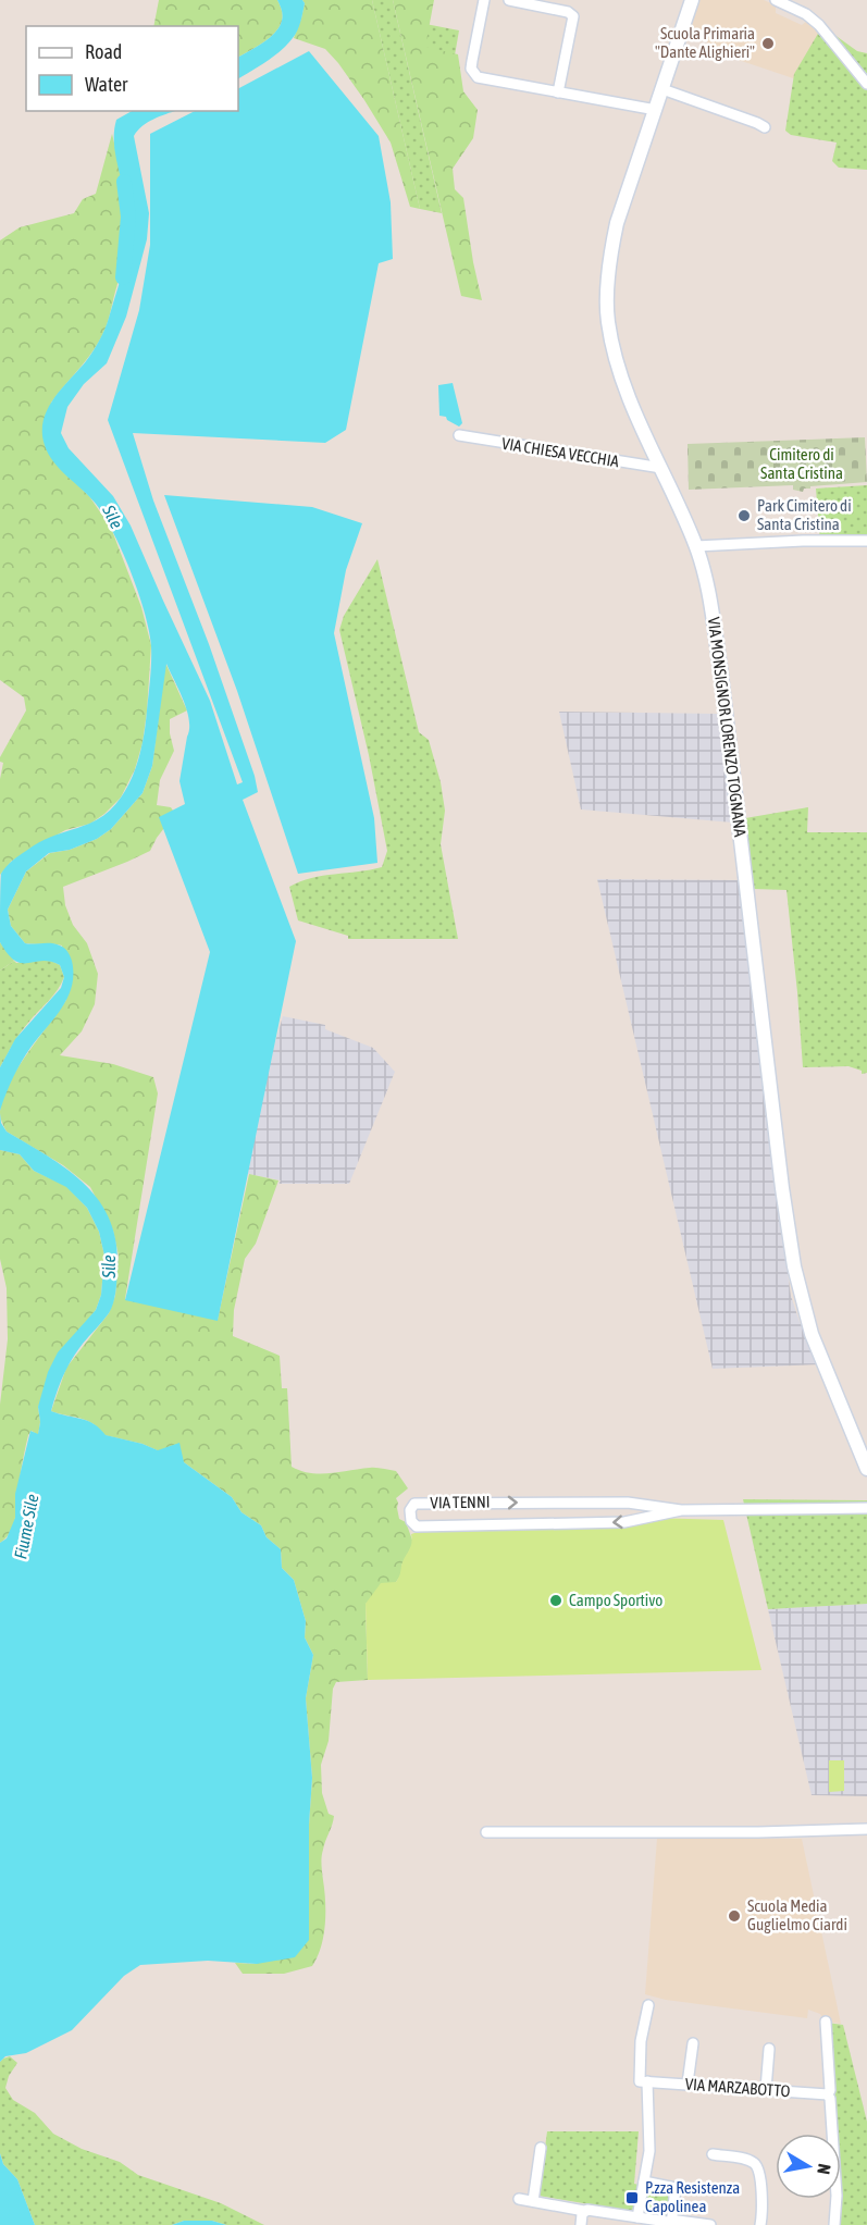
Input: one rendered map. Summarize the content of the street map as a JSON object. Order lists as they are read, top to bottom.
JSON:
{
  "streets": {
    "street": [
      "VIA CHIESA VECCHIA",
      "VIA MONSIGNOR LORENZO TOGNANA",
      "VIA TENNI",
      "VIA MARZABOTTO"
    ]
  },
  "crossings": [
    ["VIA CHIESA VECCHIA", "VIA MONSIGNOR LORENZO TOGNANA"]
  ],
  "water": ["Sile", "Fiume Sile"],
  "parks": ["Cimitero di Santa Cristina"],
  "places": {
    "other": [
      "Scuola Primaria \"Dante Alighieri\"",
      "Park Cimitero di Santa Cristina",
      "Campo Sportivo",
      "Scuola Media Guglielmo Ciardi"
    ],
    "transit": ["P.zza Resistenza Capolinea"]
  },
  "legend": ["Road", "Water"],
  "north": "right"
}
